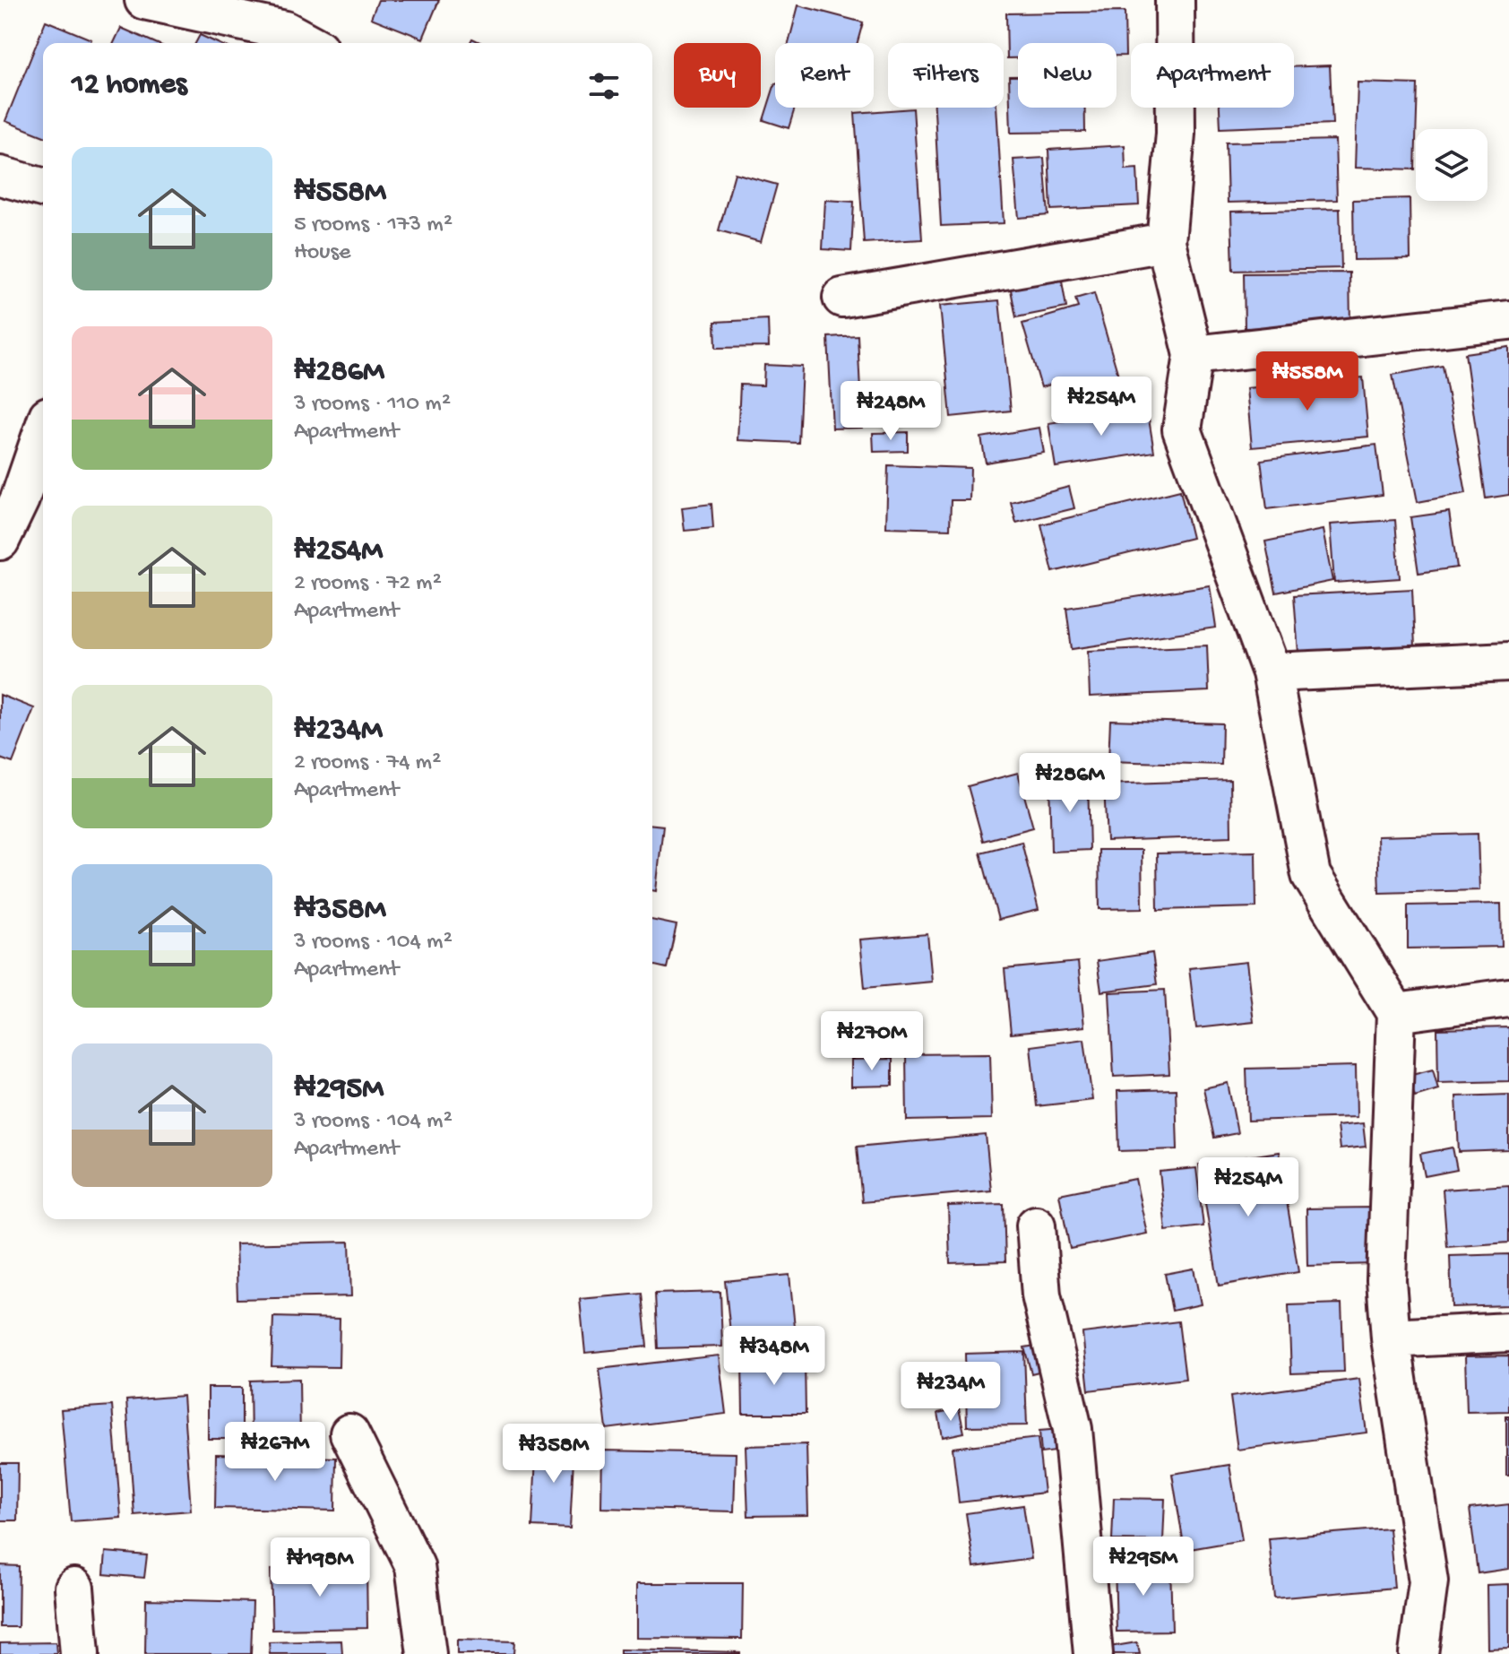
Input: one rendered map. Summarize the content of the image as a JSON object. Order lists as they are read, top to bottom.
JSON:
{
  "page": {
    "chip": [
      "Buy",
      "Rent",
      "Filters",
      "New",
      "Apartment"
    ],
    "heading": "12 homes",
    "list": [
      {
        "name": "₦558M",
        "note": "5 rooms · 173 m² · House"
      },
      {
        "name": "₦286M",
        "note": "3 rooms · 110 m² · Apartment"
      },
      {
        "name": "₦254M",
        "note": "2 rooms · 72 m² · Apartment"
      },
      {
        "name": "₦234M",
        "note": "2 rooms · 74 m² · Apartment"
      },
      {
        "name": "₦358M",
        "note": "3 rooms · 104 m² · Apartment"
      },
      {
        "name": "₦295M",
        "note": "3 rooms · 104 m² · Apartment"
      }
    ],
    "price": [
      "₦558M",
      "₦254M",
      "₦248M",
      "₦286M",
      "₦270M",
      "₦254M",
      "₦348M",
      "₦234M",
      "₦267M",
      "₦358M",
      "₦295M",
      "₦198M"
    ]
  }
}
